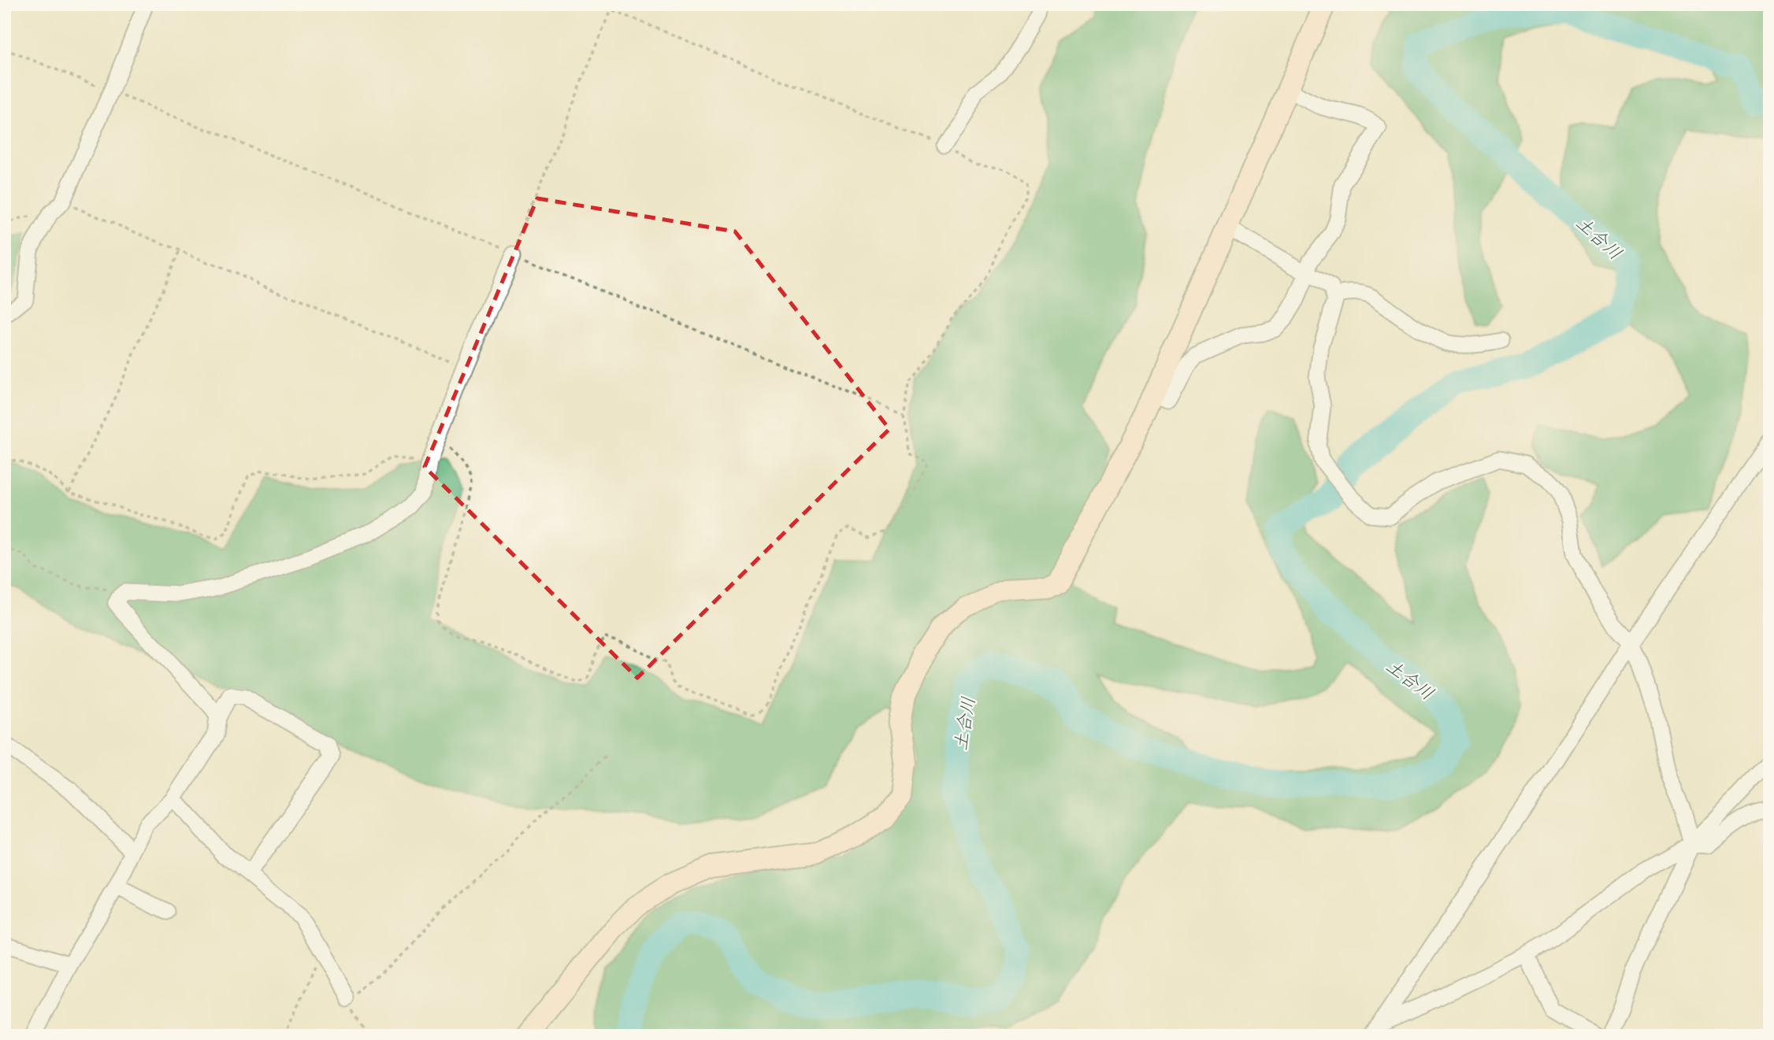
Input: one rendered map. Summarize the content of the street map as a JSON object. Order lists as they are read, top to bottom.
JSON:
{
  "water": ["土合川"]
}
